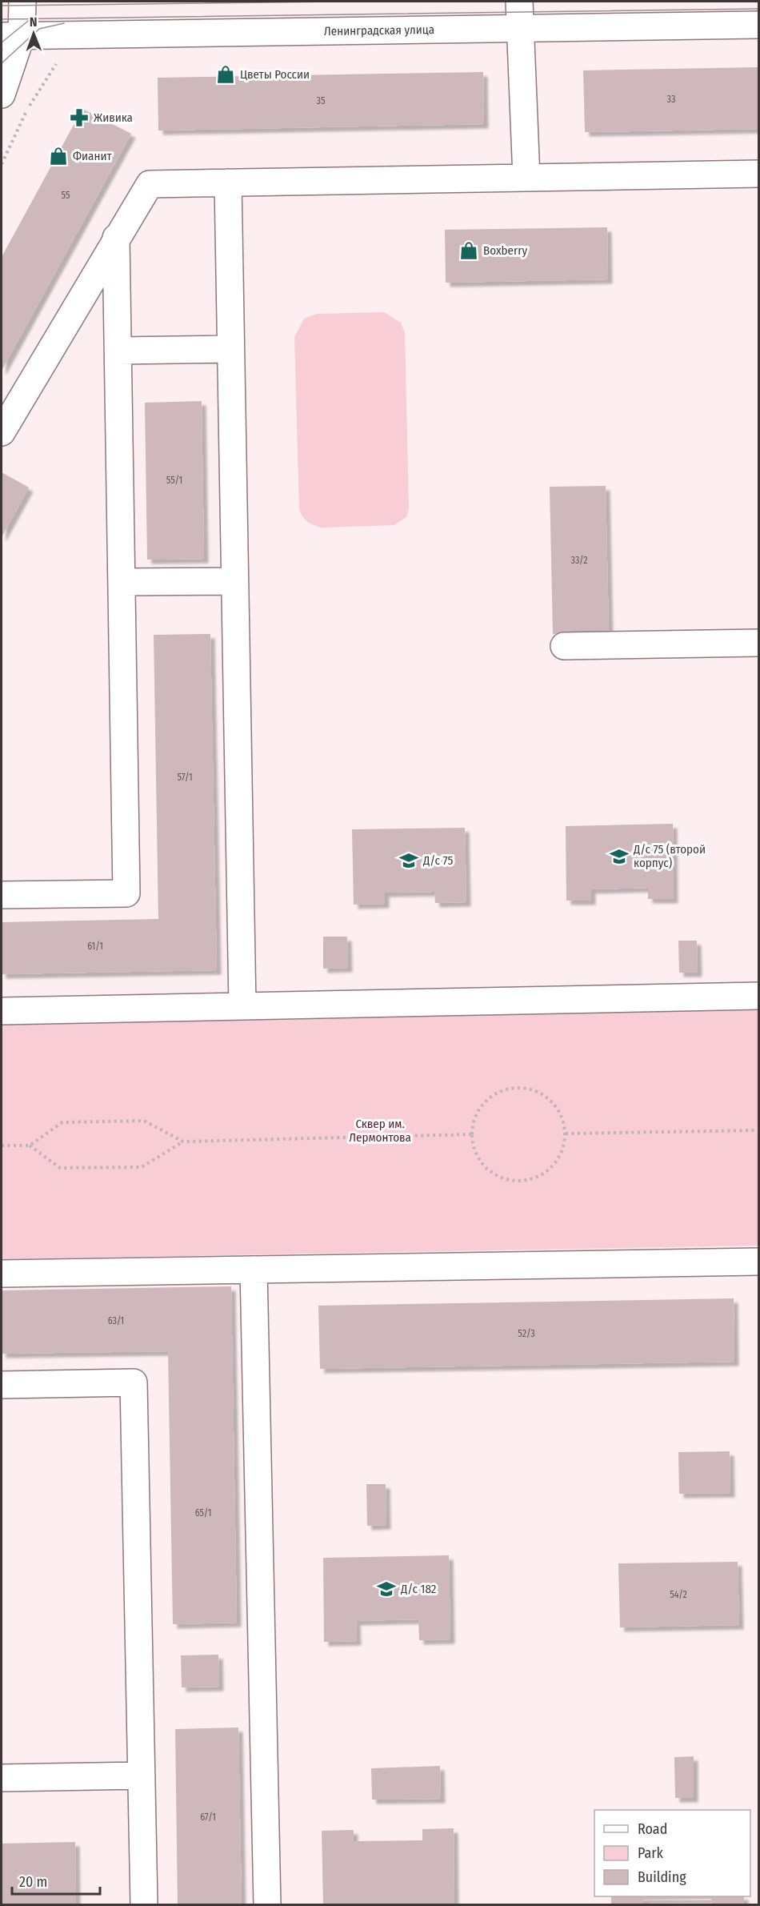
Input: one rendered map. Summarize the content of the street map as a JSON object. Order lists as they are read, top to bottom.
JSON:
{
  "streets": {
    "main road": ["Ленинградская улица"]
  },
  "parks": ["Сквер им. Лермонтова"],
  "places": {
    "shop": ["Цветы России", "Фианит", "Boxberry"],
    "pharmacy": ["Живика"],
    "school or university": ["Д/с 75 (второй корпус)", "Д/с 75", "Д/с 182"]
  },
  "house_numbers": [
    "33",
    "35",
    "55",
    "55/1",
    "33/2",
    "57/1",
    "61/1",
    "63/1",
    "52/3",
    "65/1",
    "54/2",
    "67/1"
  ],
  "legend": ["Road", "Park", "Building"],
  "scale_bar": "20 m",
  "north": "top"
}
